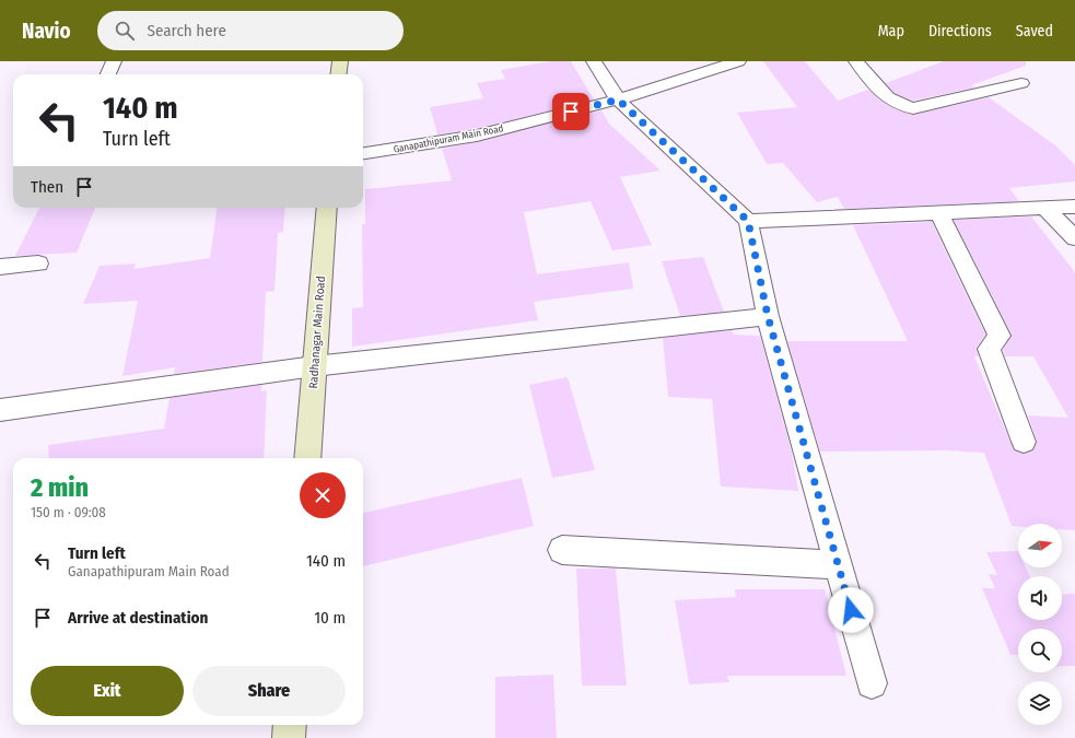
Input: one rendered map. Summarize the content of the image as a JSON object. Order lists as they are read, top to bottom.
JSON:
{
  "streets": {
    "street": ["Ganapathipuram Main Road", "Radhanagar Main Road"]
  },
  "north": "right",
  "page": {
    "header": "Navio",
    "search": "Search here",
    "nav": ["Map", "Directions", "Saved"],
    "turn": ["140 m", "Turn left"],
    "then": "Then",
    "heading": ["2 min", "150 m · 09:08"],
    "list": [
      {
        "name": "Turn left",
        "note": "Ganapathipuram Main Road",
        "value": "140 m"
      },
      {
        "name": "Arrive at destination",
        "value": "10 m"
      }
    ],
    "buttons": ["Exit", "Share"]
  }
}
